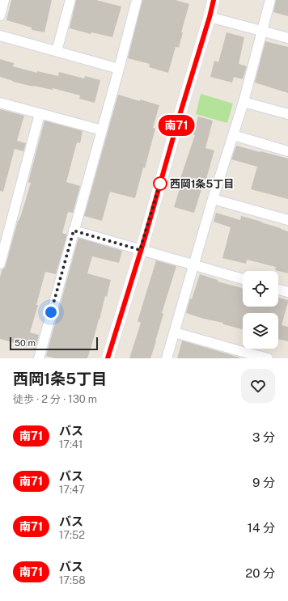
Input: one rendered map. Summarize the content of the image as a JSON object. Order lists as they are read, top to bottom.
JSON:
{
  "places": ["西岡1条5丁目"],
  "lines": ["bus line 南71"],
  "scale_bar": "50 m",
  "page": {
    "on_map": "南71",
    "scale": "50 m",
    "heading": ["西岡1条5丁目", "徒歩 · 2 分 · 130 m"],
    "list": [
      {
        "mark": "南71",
        "name": "バス",
        "note": "17:41",
        "value": "3 分"
      },
      {
        "mark": "南71",
        "name": "バス",
        "note": "17:47",
        "value": "9 分"
      },
      {
        "mark": "南71",
        "name": "バス",
        "note": "17:52",
        "value": "14 分"
      },
      {
        "mark": "南71",
        "name": "バス",
        "note": "17:58",
        "value": "20 分"
      }
    ]
  }
}
